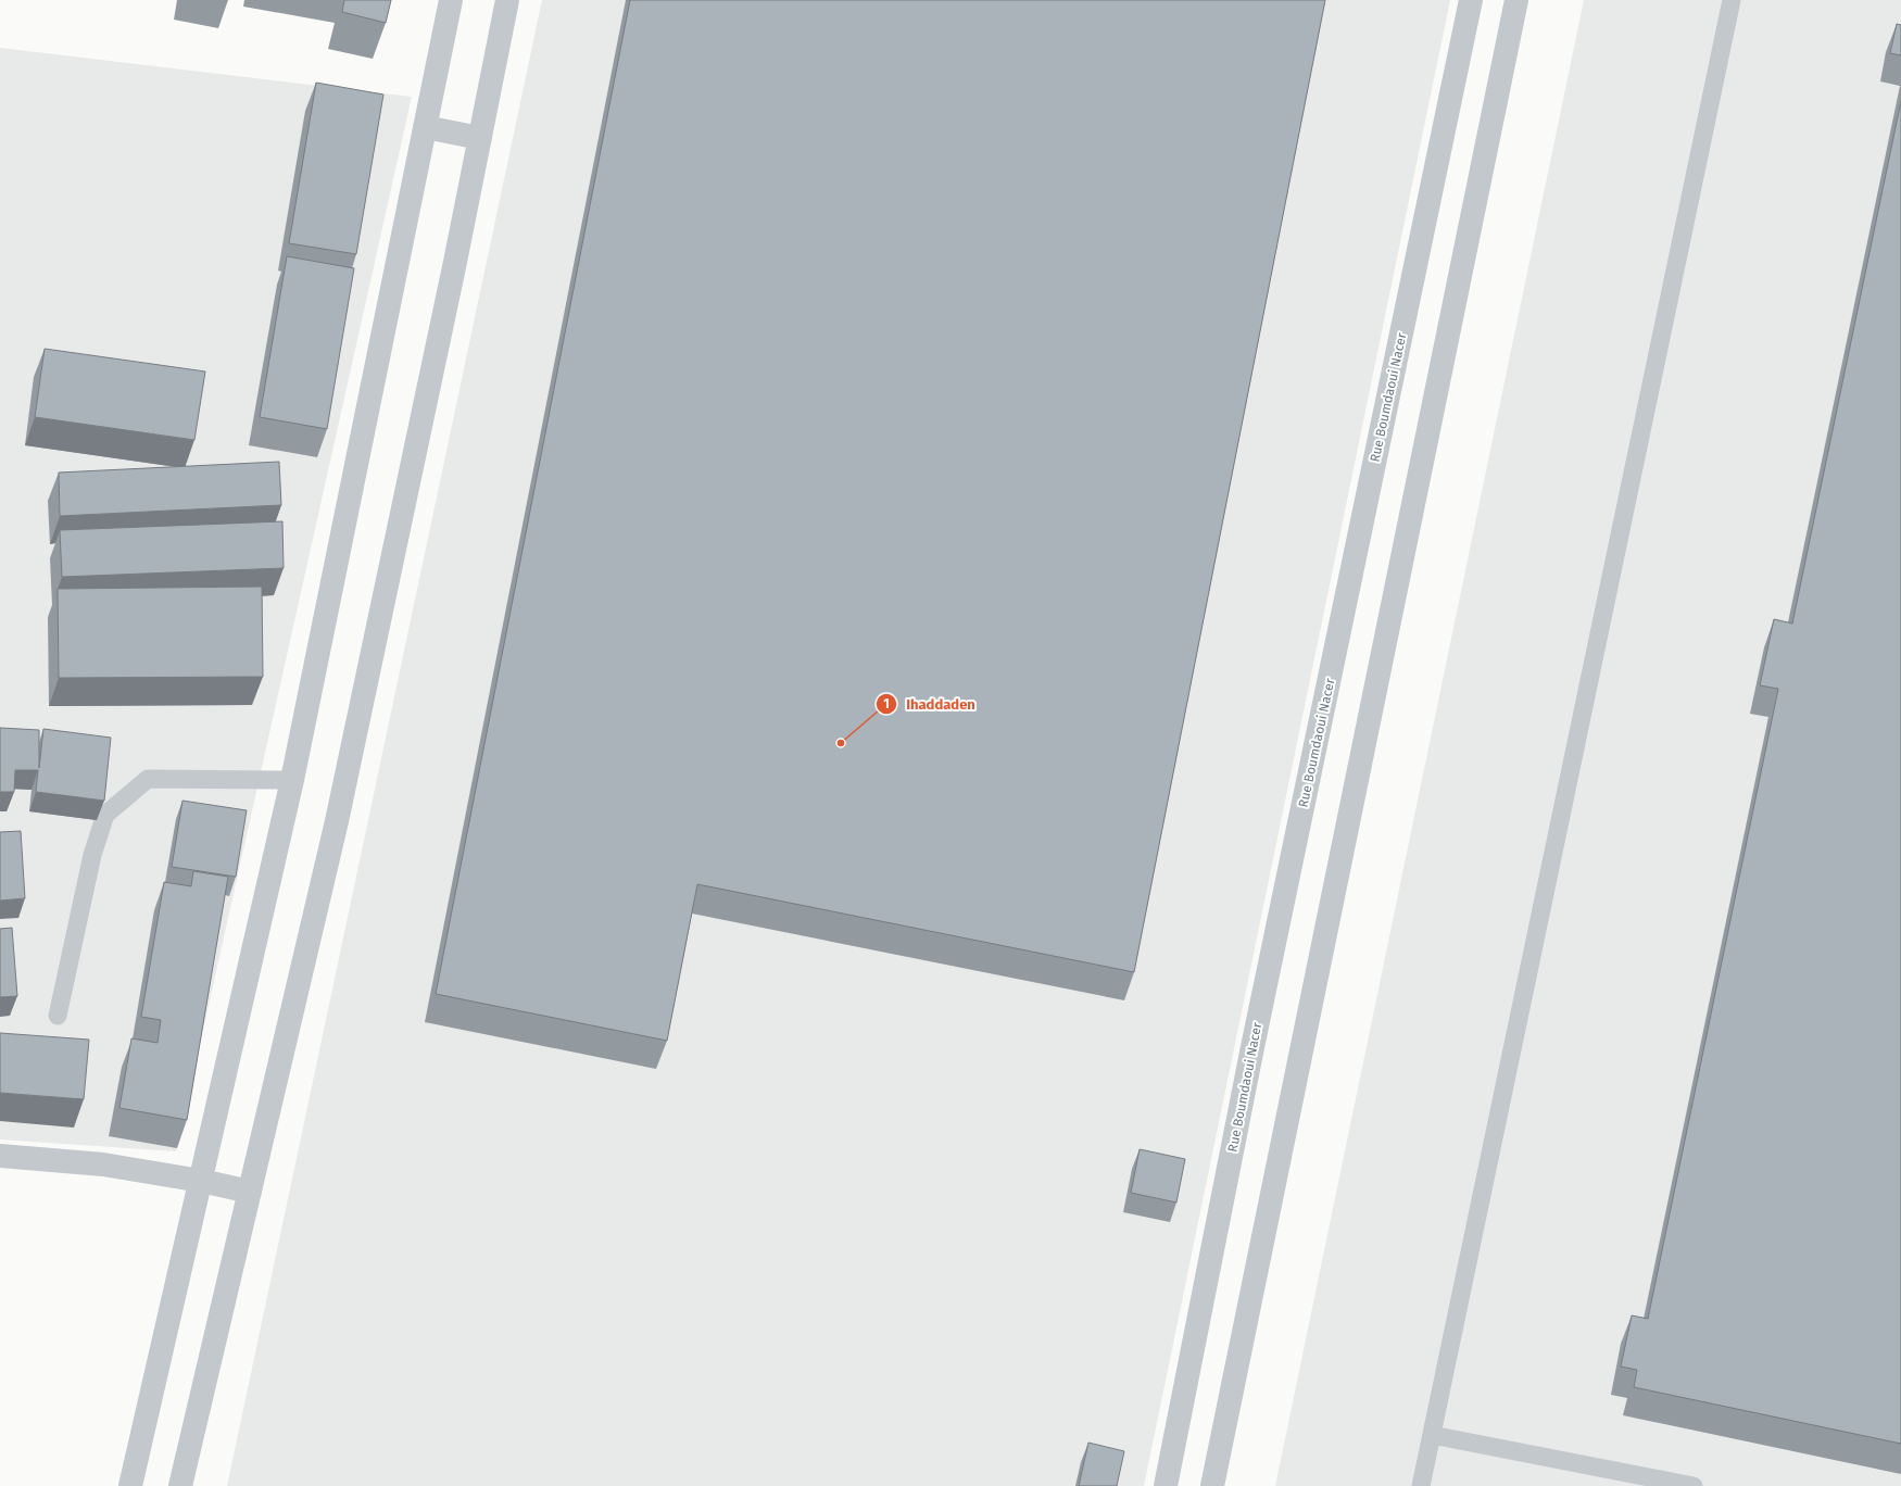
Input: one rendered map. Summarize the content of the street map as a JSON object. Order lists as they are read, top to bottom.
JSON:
{
  "streets": {
    "street": ["Rue Boumdaoui Nacer"]
  },
  "places": ["Ihaddaden"]
}
